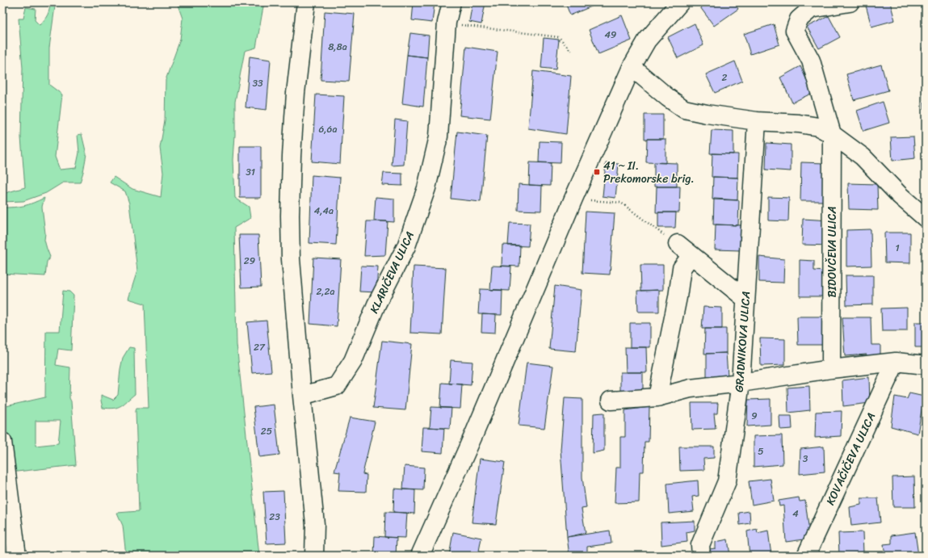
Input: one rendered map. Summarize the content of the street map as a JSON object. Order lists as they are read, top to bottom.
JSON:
{
  "streets": {
    "street": [
      "BIDOVČEVA ULICA",
      "KLARIČEVA ULICA",
      "GRADNIKOVA ULICA",
      "KOVAČIČEVA ULICA"
    ]
  },
  "places": {
    "transit": ["41 ~ II. Prekomorske brig."]
  },
  "house_numbers": [
    "49",
    "8,8a",
    "2",
    "33",
    "6,6a",
    "31",
    "4,4a",
    "1",
    "29",
    "2,2a",
    "27",
    "9",
    "25",
    "5",
    "3",
    "4",
    "23"
  ]
}
